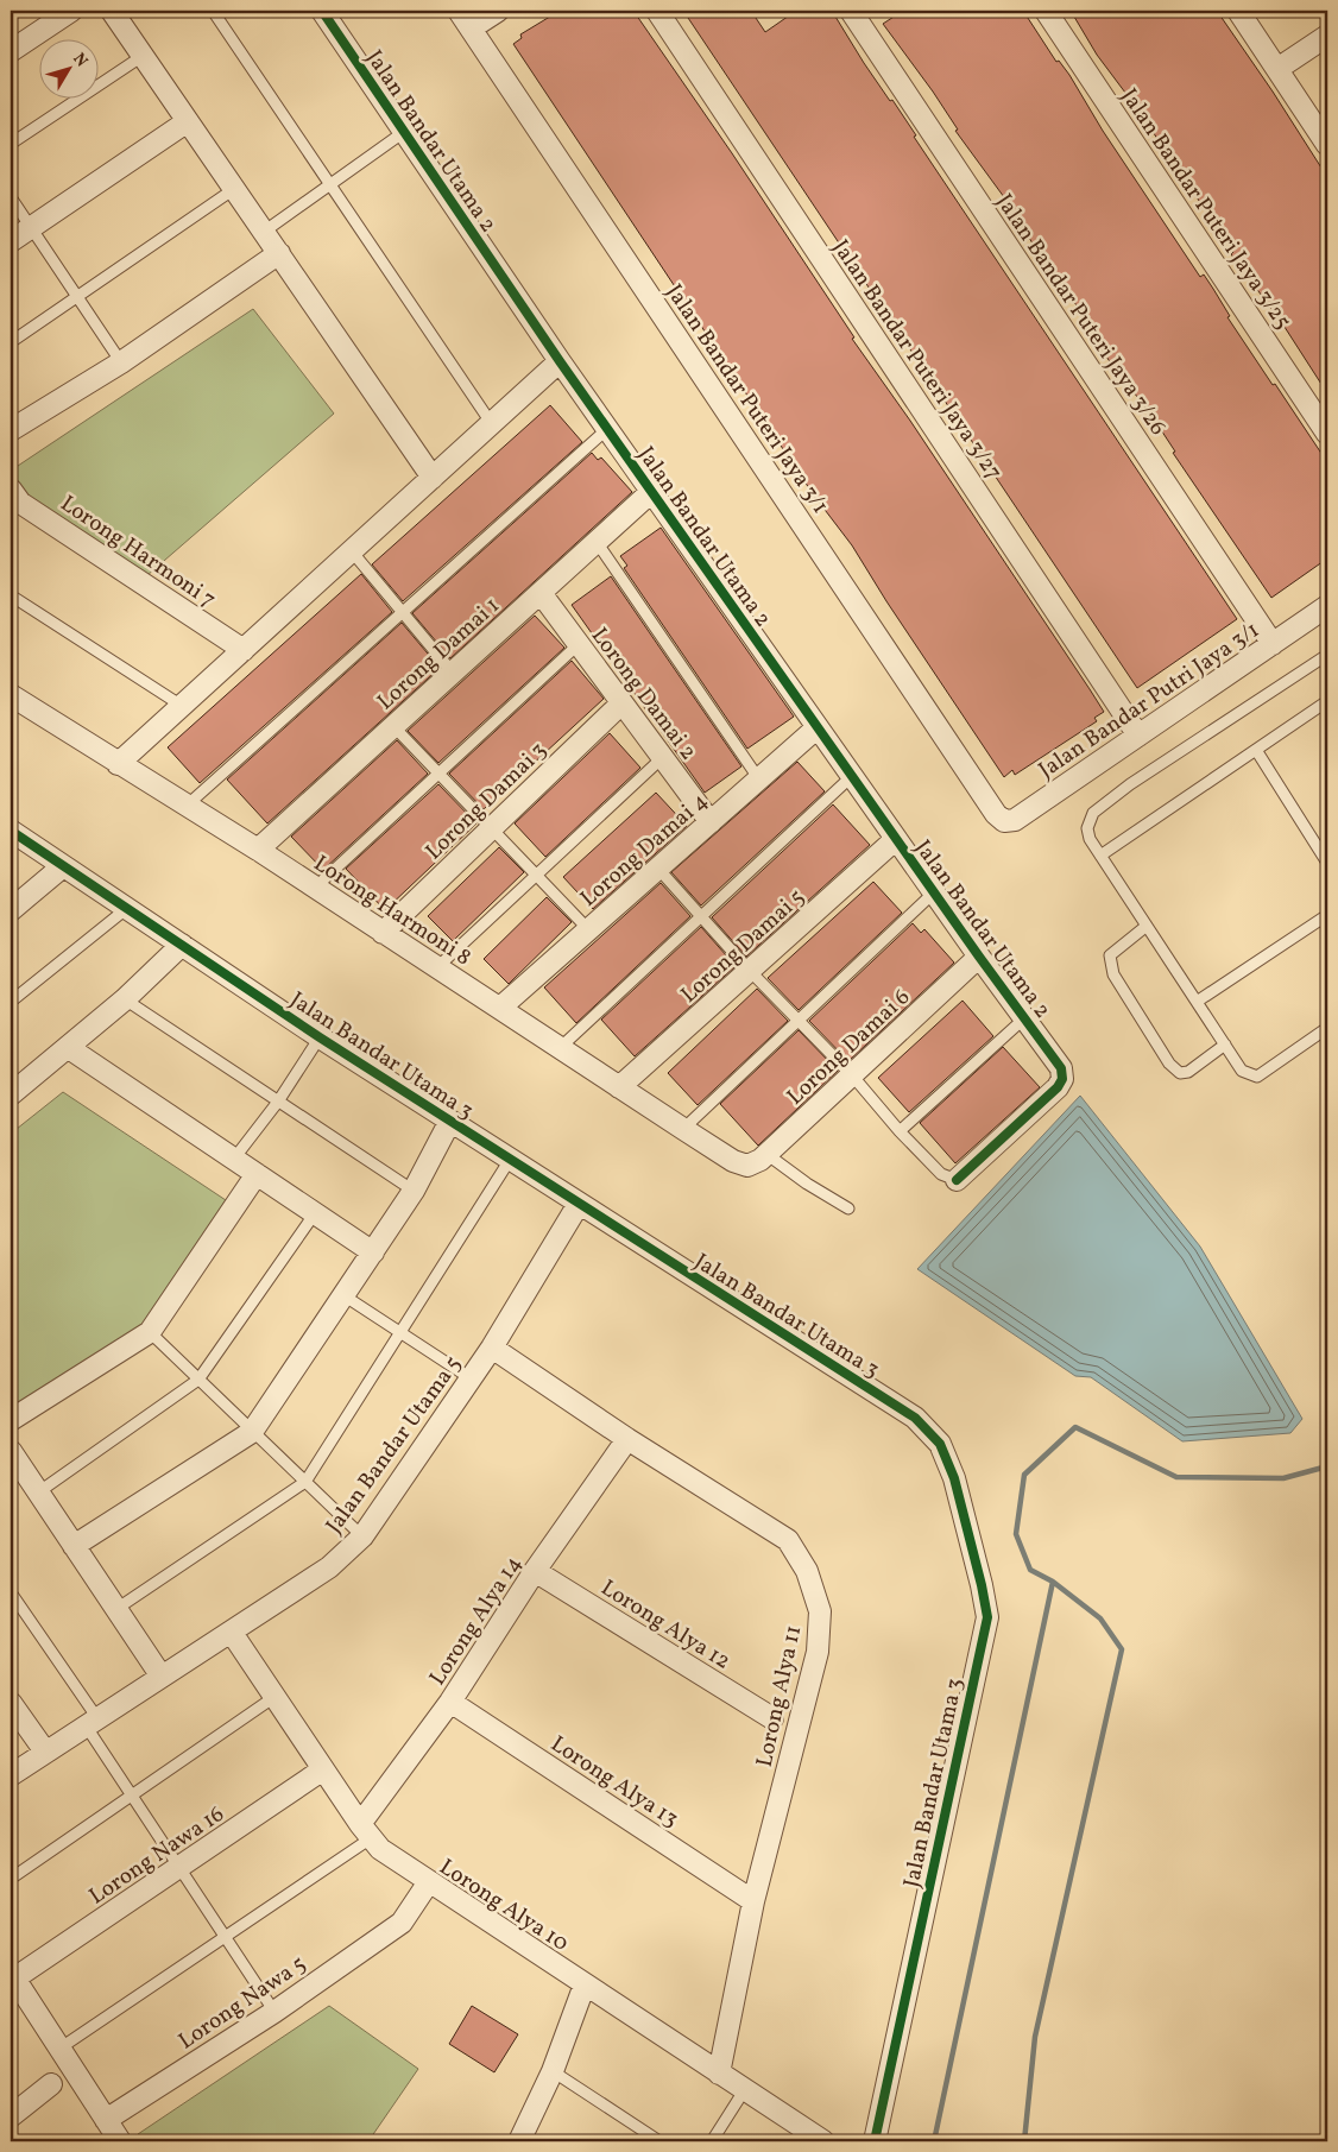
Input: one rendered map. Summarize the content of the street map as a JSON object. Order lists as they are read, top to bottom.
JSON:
{
  "streets": {
    "street": [
      "Jalan Bandar Utama 2",
      "Jalan Bandar Puteri Jaya 3/25",
      "Jalan Bandar Puteri Jaya 3/26",
      "Jalan Bandar Puteri Jaya 3/27",
      "Jalan Bandar Puteri Jaya 3/1",
      "Lorong Harmoni 7",
      "Lorong Damai 1",
      "Lorong Damai 2",
      "Jalan Bandar Putri Jaya 3/1",
      "Lorong Damai 3",
      "Lorong Damai 4",
      "Lorong Harmoni 8",
      "Lorong Damai 5",
      "Lorong Damai 6",
      "Jalan Bandar Utama 3",
      "Jalan Bandar Utama 5",
      "Lorong Alya 14",
      "Lorong Alya 12",
      "Lorong Alya 11",
      "Lorong Alya 13",
      "Lorong Nawa 16",
      "Lorong Alya 10",
      "Lorong Nawa 5"
    ]
  },
  "crossings": [
    ["Jalan Bandar Utama 2", "Lorong Damai 1"],
    ["Jalan Bandar Utama 2", "Lorong Damai 4"],
    ["Jalan Bandar Utama 2", "Lorong Damai 5"],
    ["Jalan Bandar Utama 2", "Lorong Damai 6"],
    ["Jalan Bandar Puteri Jaya 3/26", "Jalan Bandar Putri Jaya 3/1"],
    ["Jalan Bandar Puteri Jaya 3/27", "Jalan Bandar Putri Jaya 3/1"],
    ["Jalan Bandar Puteri Jaya 3/1", "Jalan Bandar Putri Jaya 3/1"],
    ["Lorong Damai 1", "Lorong Damai 2"],
    ["Lorong Damai 1", "Lorong Harmoni 8"],
    ["Lorong Damai 2", "Lorong Damai 3"],
    ["Lorong Damai 2", "Lorong Damai 4"],
    ["Lorong Damai 3", "Lorong Harmoni 8"],
    ["Lorong Damai 4", "Lorong Harmoni 8"],
    ["Lorong Harmoni 8", "Lorong Damai 5"],
    ["Lorong Harmoni 8", "Lorong Damai 6"],
    ["Jalan Bandar Utama 3", "Jalan Bandar Utama 5"],
    ["Jalan Bandar Utama 5", "Lorong Alya 11"],
    ["Jalan Bandar Utama 5", "Lorong Alya 10"],
    ["Lorong Alya 14", "Lorong Alya 12"],
    ["Lorong Alya 14", "Lorong Alya 11"],
    ["Lorong Alya 14", "Lorong Alya 13"],
    ["Lorong Alya 14", "Lorong Alya 10"],
    ["Lorong Alya 11", "Lorong Alya 13"],
    ["Lorong Alya 11", "Lorong Alya 10"],
    ["Lorong Nawa 16", "Lorong Alya 10"],
    ["Lorong Alya 10", "Lorong Nawa 5"]
  ],
  "north": "top right"
}
